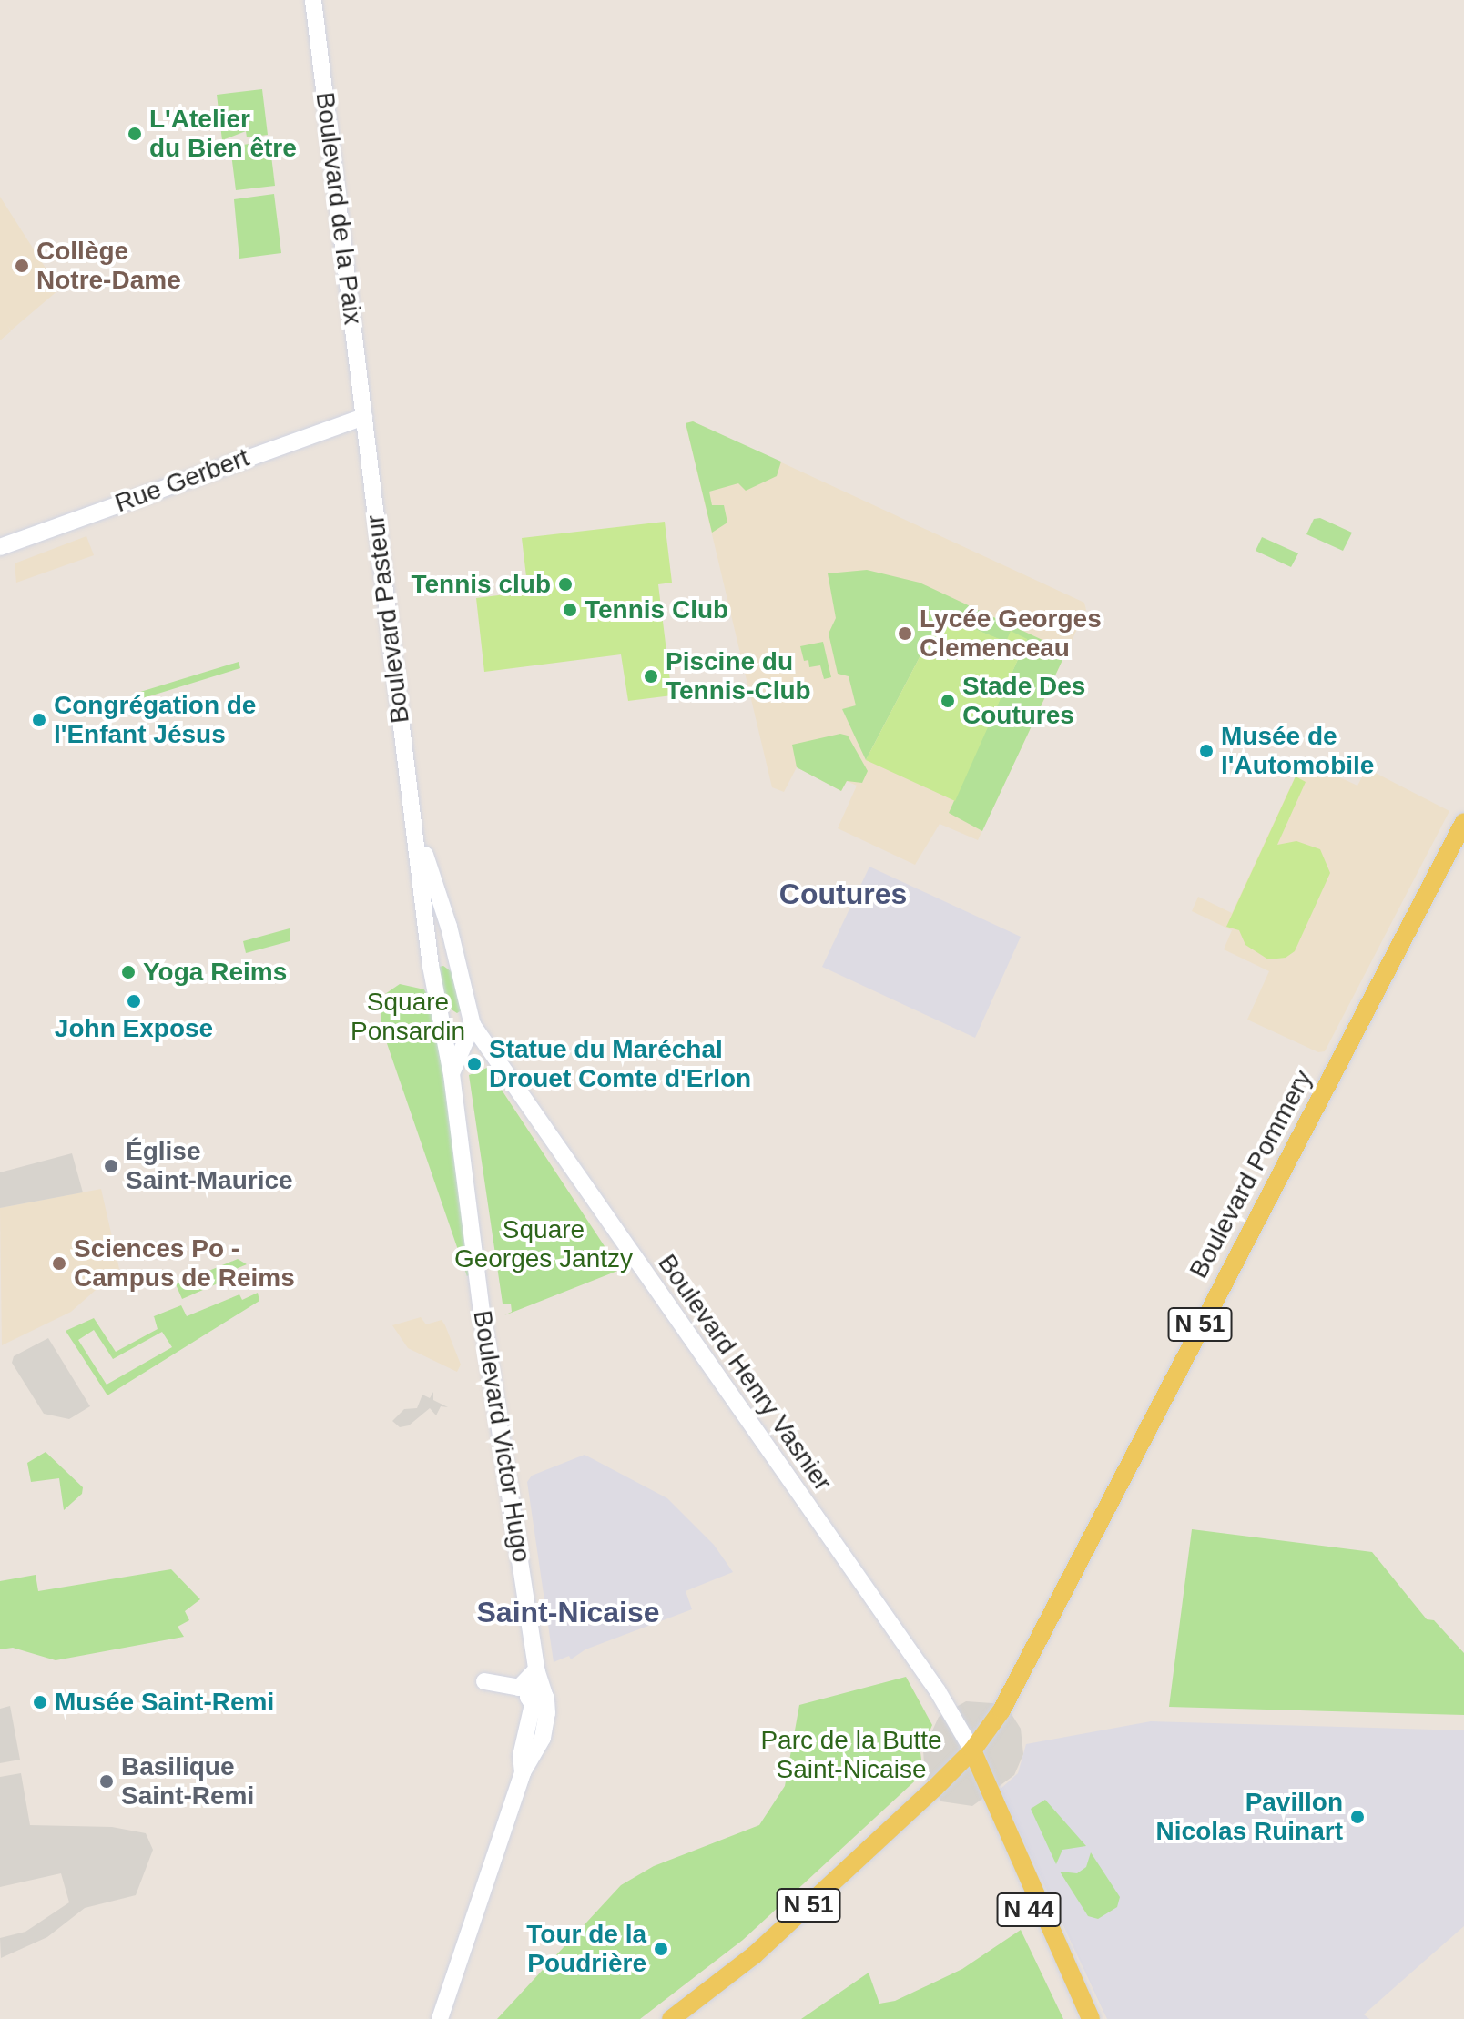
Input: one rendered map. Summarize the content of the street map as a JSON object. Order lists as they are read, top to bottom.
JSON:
{
  "streets": {
    "main road": [
      "Boulevard de la Paix",
      "Rue Gerbert",
      "Boulevard Pasteur",
      "Boulevard Pommery",
      "N 51",
      "Boulevard Henry Vasnier",
      "Boulevard Victor Hugo",
      "N 44"
    ]
  },
  "crossings": [
    ["Boulevard de la Paix", "Rue Gerbert"],
    ["Boulevard de la Paix", "Boulevard Pasteur"],
    ["Rue Gerbert", "Boulevard Pasteur"],
    ["Boulevard Pasteur", "Boulevard Henry Vasnier"],
    ["Boulevard Pasteur", "Boulevard Victor Hugo"],
    ["Boulevard Pommery", "N 51"],
    ["Boulevard Pommery", "Boulevard Henry Vasnier"],
    ["N 51", "Boulevard Henry Vasnier"],
    ["Boulevard Henry Vasnier", "Boulevard Victor Hugo"]
  ],
  "districts": ["Coutures", "Saint-Nicaise"],
  "parks": ["Square Ponsardin", "Square Georges Jantzy", "Parc de la Butte Saint-Nicaise"],
  "places": [
    "L'Atelier du Bien être",
    "Collège Notre-Dame",
    "Tennis club",
    "Tennis Club",
    "Lycée Georges Clemenceau",
    "Piscine du Tennis-Club",
    "Stade Des Coutures",
    "Congrégation de l'Enfant Jésus",
    "Musée de l'Automobile",
    "Yoga Reims",
    "John Expose",
    "Statue du Maréchal Drouet Comte d'Erlon",
    "Église Saint-Maurice",
    "Sciences Po - Campus de Reims",
    "Musée Saint-Remi",
    "Basilique Saint-Remi",
    "Pavillon Nicolas Ruinart",
    "Tour de la Poudrière"
  ]
}
